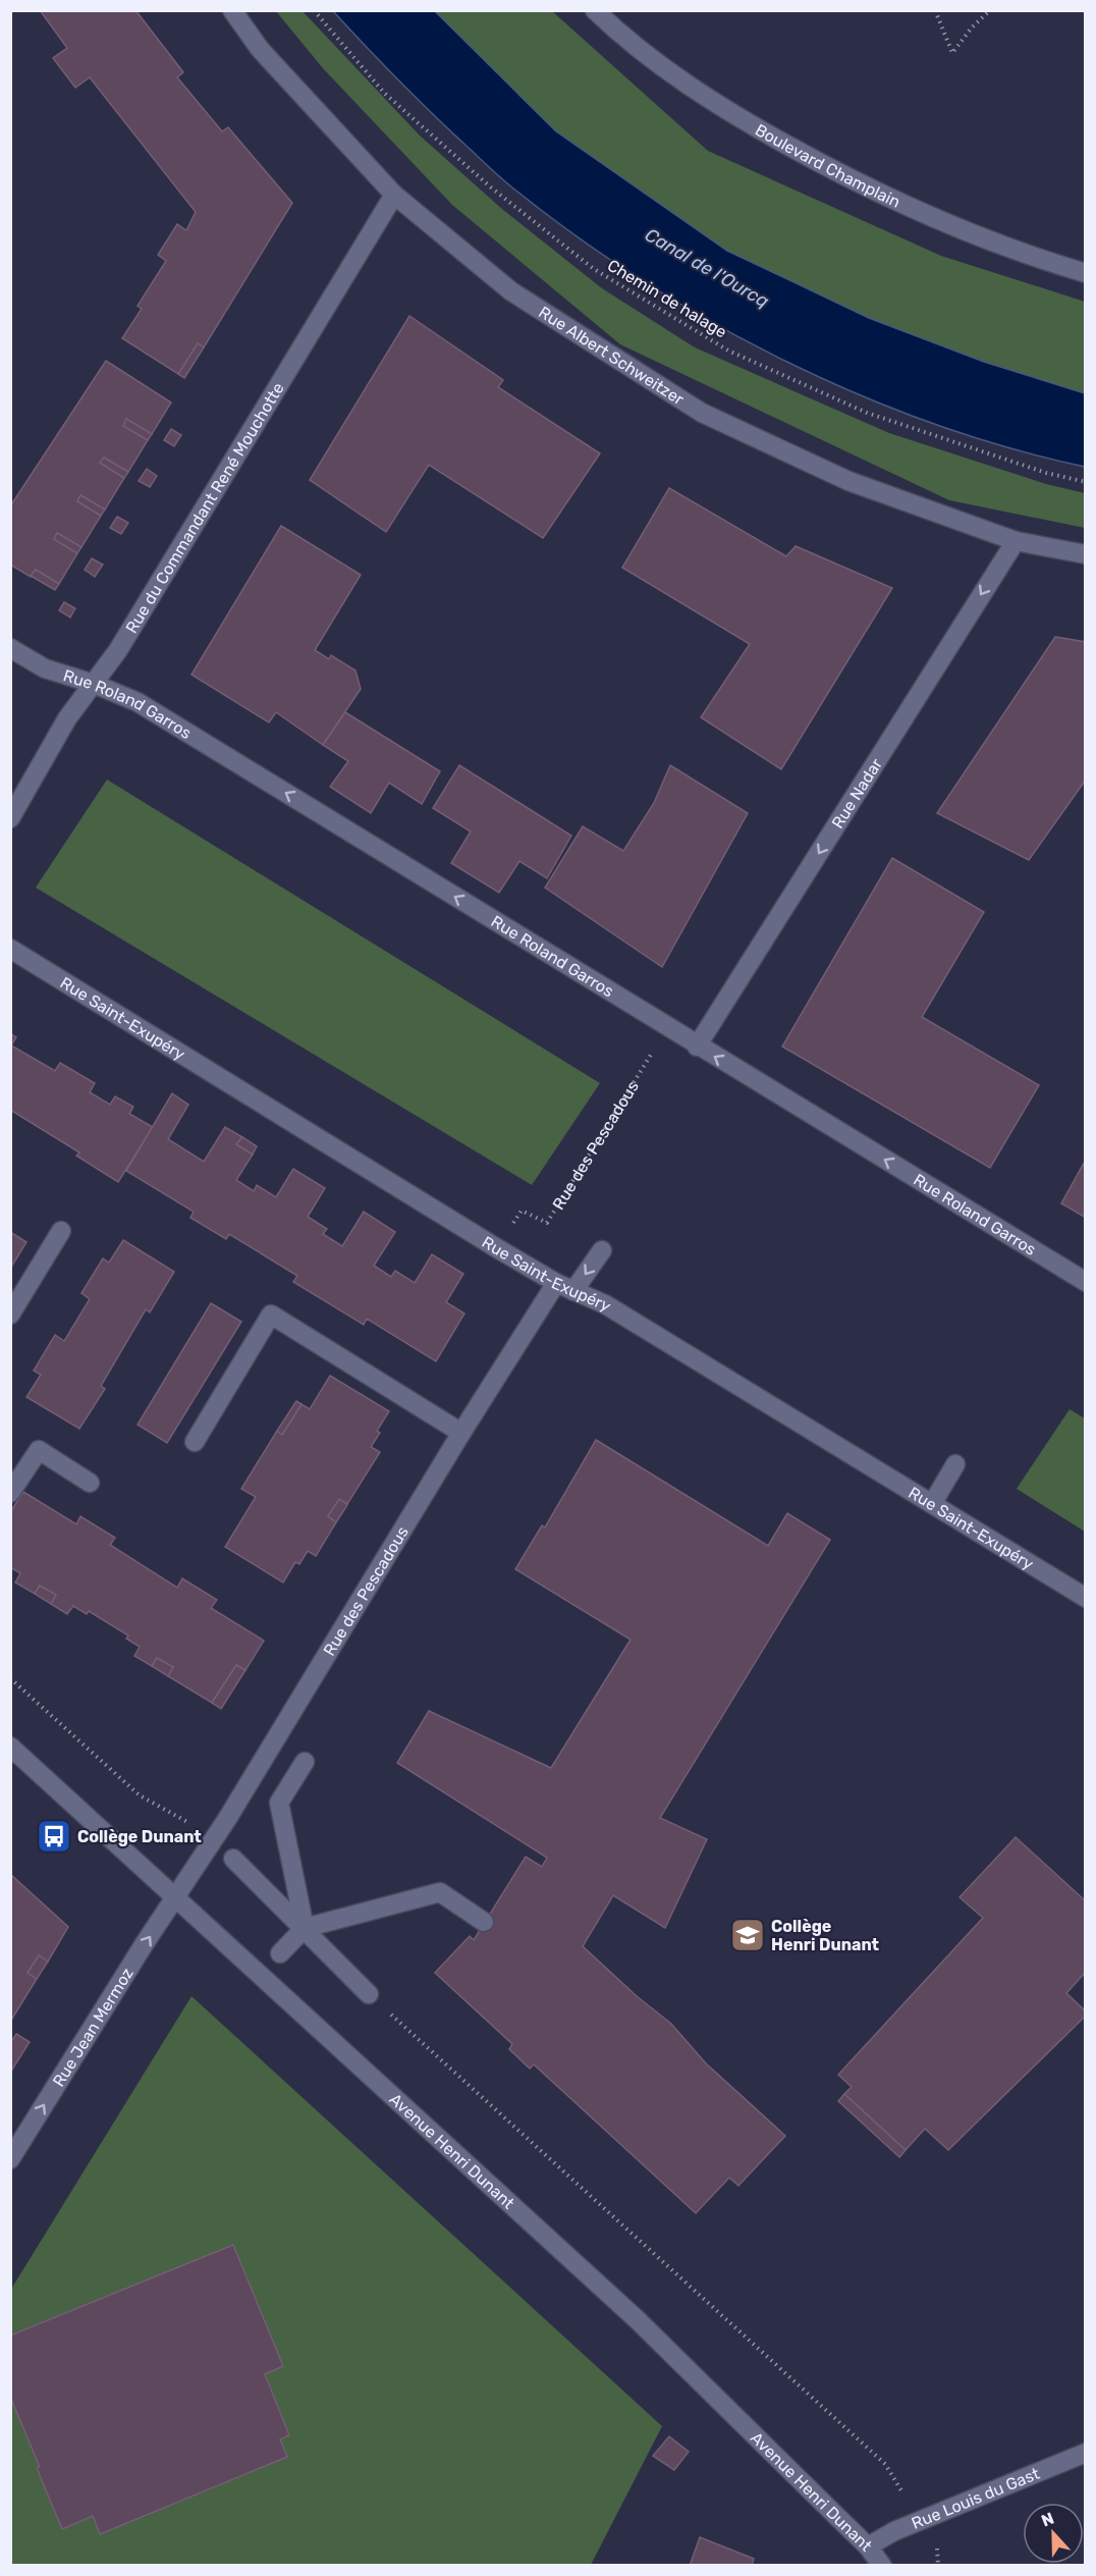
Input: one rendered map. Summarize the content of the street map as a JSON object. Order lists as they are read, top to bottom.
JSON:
{
  "streets": {
    "street": [
      "Boulevard Champlain",
      "Rue Albert Schweitzer",
      "Rue du Commandant René Mouchotte",
      "Rue Roland Garros",
      "Rue Nadar",
      "Rue Saint-Exupéry",
      "Rue des Pescadous",
      "Rue Jean Mermoz",
      "Avenue Henri Dunant",
      "Rue Louis du Gast"
    ],
    "path": ["Chemin de halage"]
  },
  "crossings": [
    ["Rue Albert Schweitzer", "Rue du Commandant René Mouchotte"],
    ["Rue Albert Schweitzer", "Rue Nadar"],
    ["Rue du Commandant René Mouchotte", "Rue Roland Garros"],
    ["Rue Roland Garros", "Rue Nadar"],
    ["Rue Roland Garros", "Rue des Pescadous"],
    ["Rue Saint-Exupéry", "Rue des Pescadous"],
    ["Rue des Pescadous", "Rue Jean Mermoz"],
    ["Rue des Pescadous", "Avenue Henri Dunant"],
    ["Rue Jean Mermoz", "Avenue Henri Dunant"],
    ["Avenue Henri Dunant", "Rue Louis du Gast"]
  ],
  "one_way": ["Rue Roland Garros", "Rue Nadar", "Rue Jean Mermoz"],
  "water": ["Canal de l'Ourcq"],
  "places": {
    "bus stop": ["Collège Dunant"],
    "school or university": ["Collège Henri Dunant"]
  },
  "north": "top"
}
